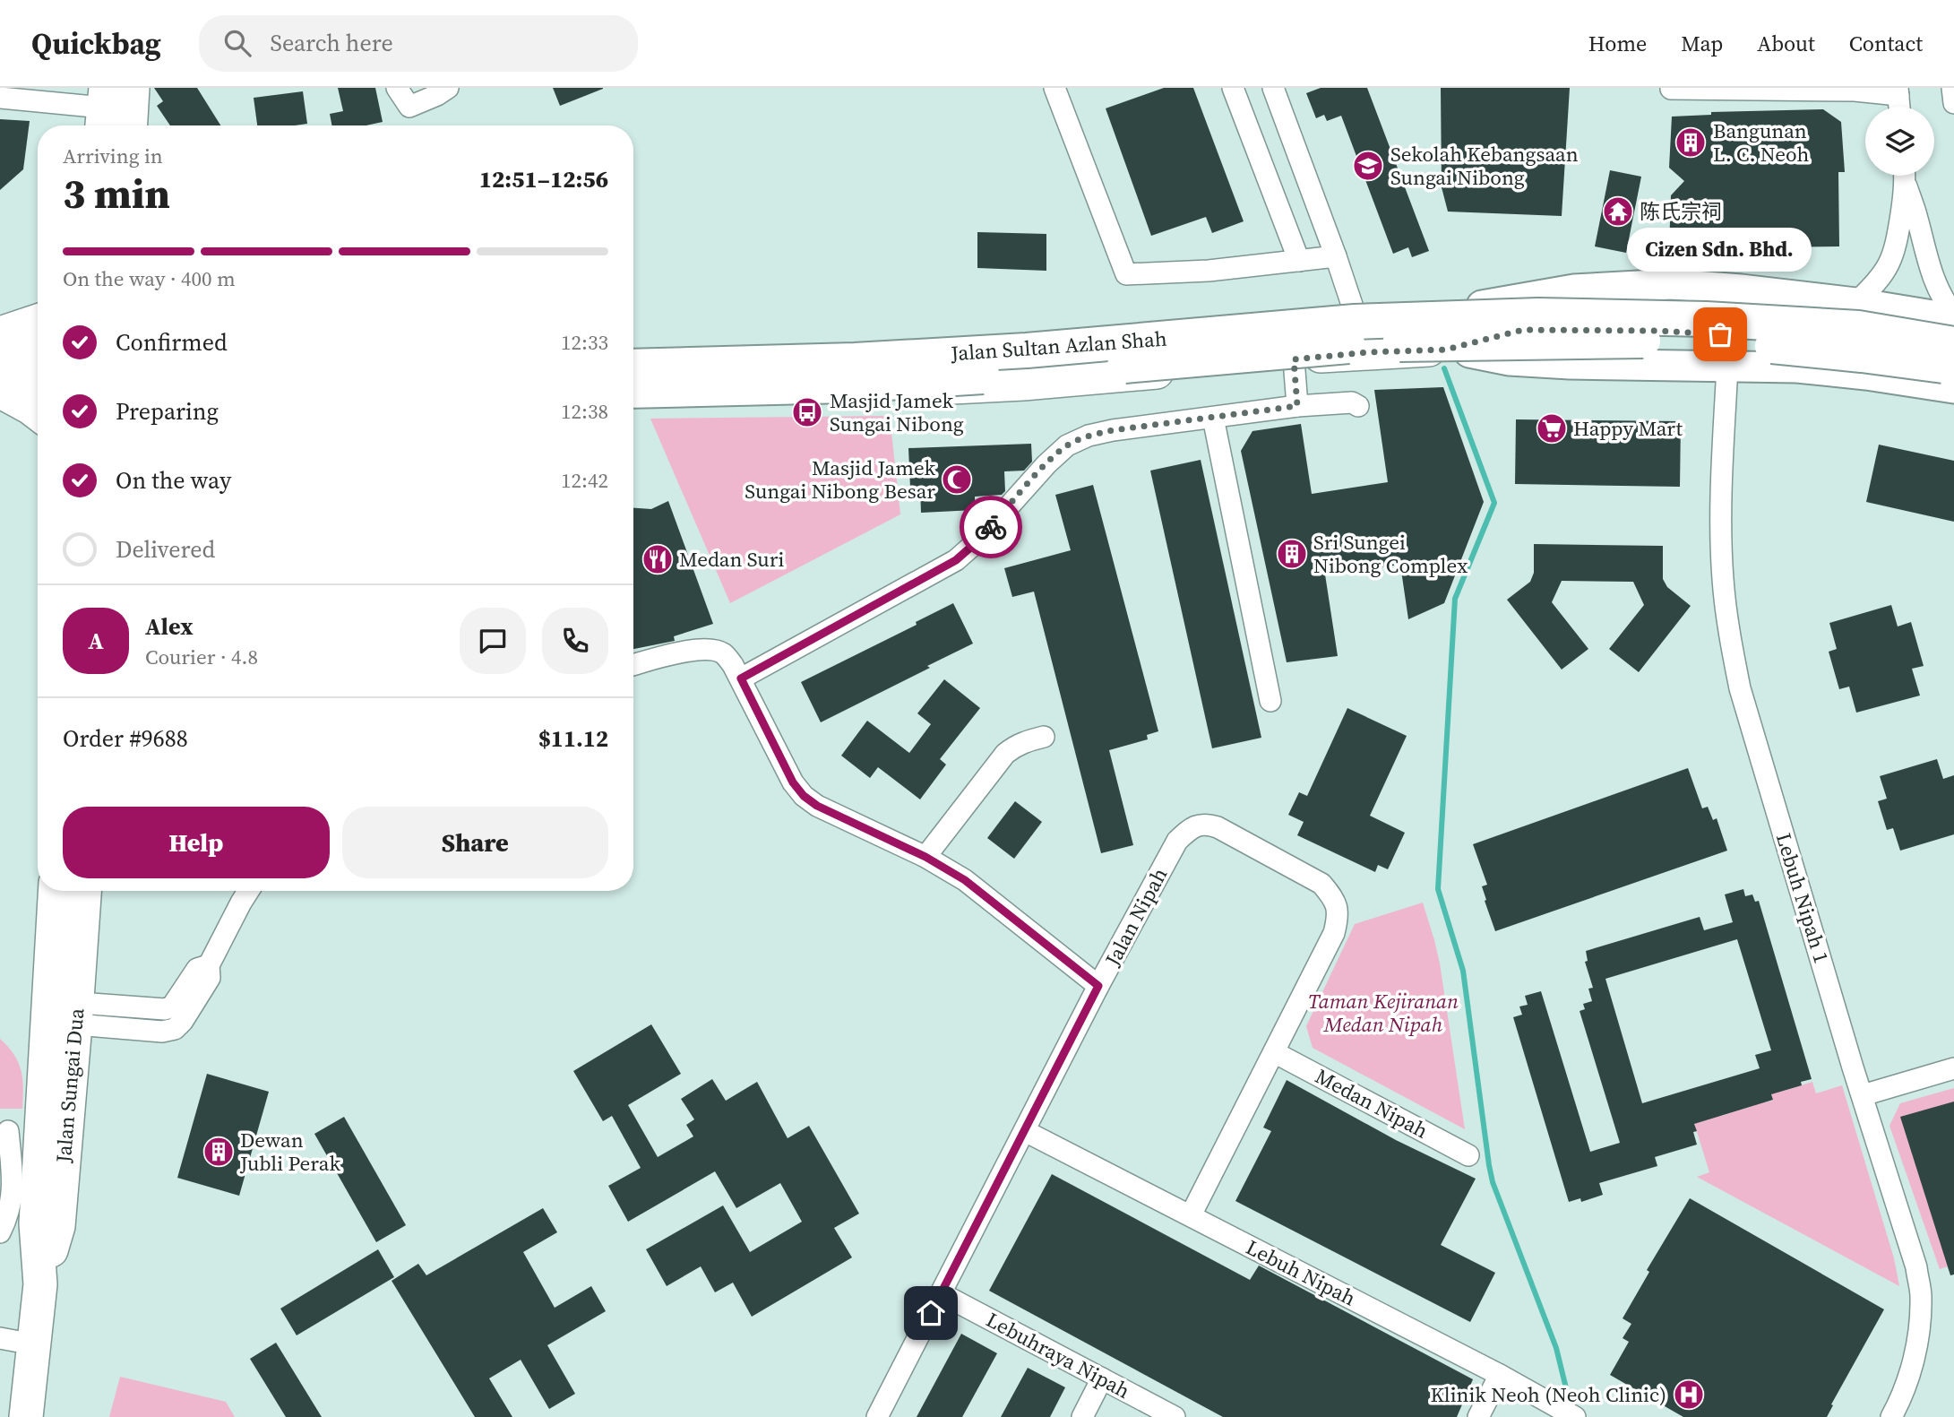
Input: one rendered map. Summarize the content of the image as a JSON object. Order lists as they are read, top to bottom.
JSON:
{
  "streets": {
    "highway": ["Jalan Sultan Azlan Shah"],
    "main road": ["Jalan Sungai Dua"],
    "street": [
      "Lebuh Nipah 1",
      "Jalan Nipah",
      "Medan Nipah",
      "Lebuh Nipah",
      "Lebuhraya Nipah"
    ]
  },
  "crossings": [
    ["Jalan Sultan Azlan Shah", "Lebuh Nipah 1"],
    ["Jalan Nipah", "Medan Nipah"],
    ["Jalan Nipah", "Lebuh Nipah"],
    ["Jalan Nipah", "Lebuhraya Nipah"]
  ],
  "parks": ["Taman Kejiranan Medan Nipah"],
  "places": {
    "building": ["Bangunan L. C. Neoh", "Sri Sungei Nibong Complex", "Dewan Jubli Perak"],
    "school or university": ["Sekolah Kebangsaan Sungai Nibong"],
    "temple": ["陈氏宗祠"],
    "other": ["Cizen Sdn. Bhd."],
    "bus stop": ["Masjid Jamek Sungai Nibong"],
    "supermarket": ["Happy Mart"],
    "mosque": ["Masjid Jamek Sungai Nibong Besar"],
    "restaurant": ["Medan Suri"],
    "hospital": ["Klinik Neoh (Neoh Clinic)"]
  },
  "page": {
    "header": "Quickbag",
    "search": "Search here",
    "nav": [
      "Home",
      "Map",
      "About",
      "Contact"
    ],
    "heading": ["3 min", "Arriving in", "12:51–12:56"],
    "panel": [
      "Alex",
      "Courier · 4.8",
      "Order #9688",
      "$11.12"
    ],
    "bubble": "Cizen Sdn. Bhd.",
    "bar": "On the way · 400 m",
    "list": [
      ["Confirmed", "12:33"],
      ["Preparing", "12:38"],
      ["On the way", "12:42"],
      "Delivered"
    ],
    "round": "A",
    "buttons": ["Help", "Share"]
  }
}
